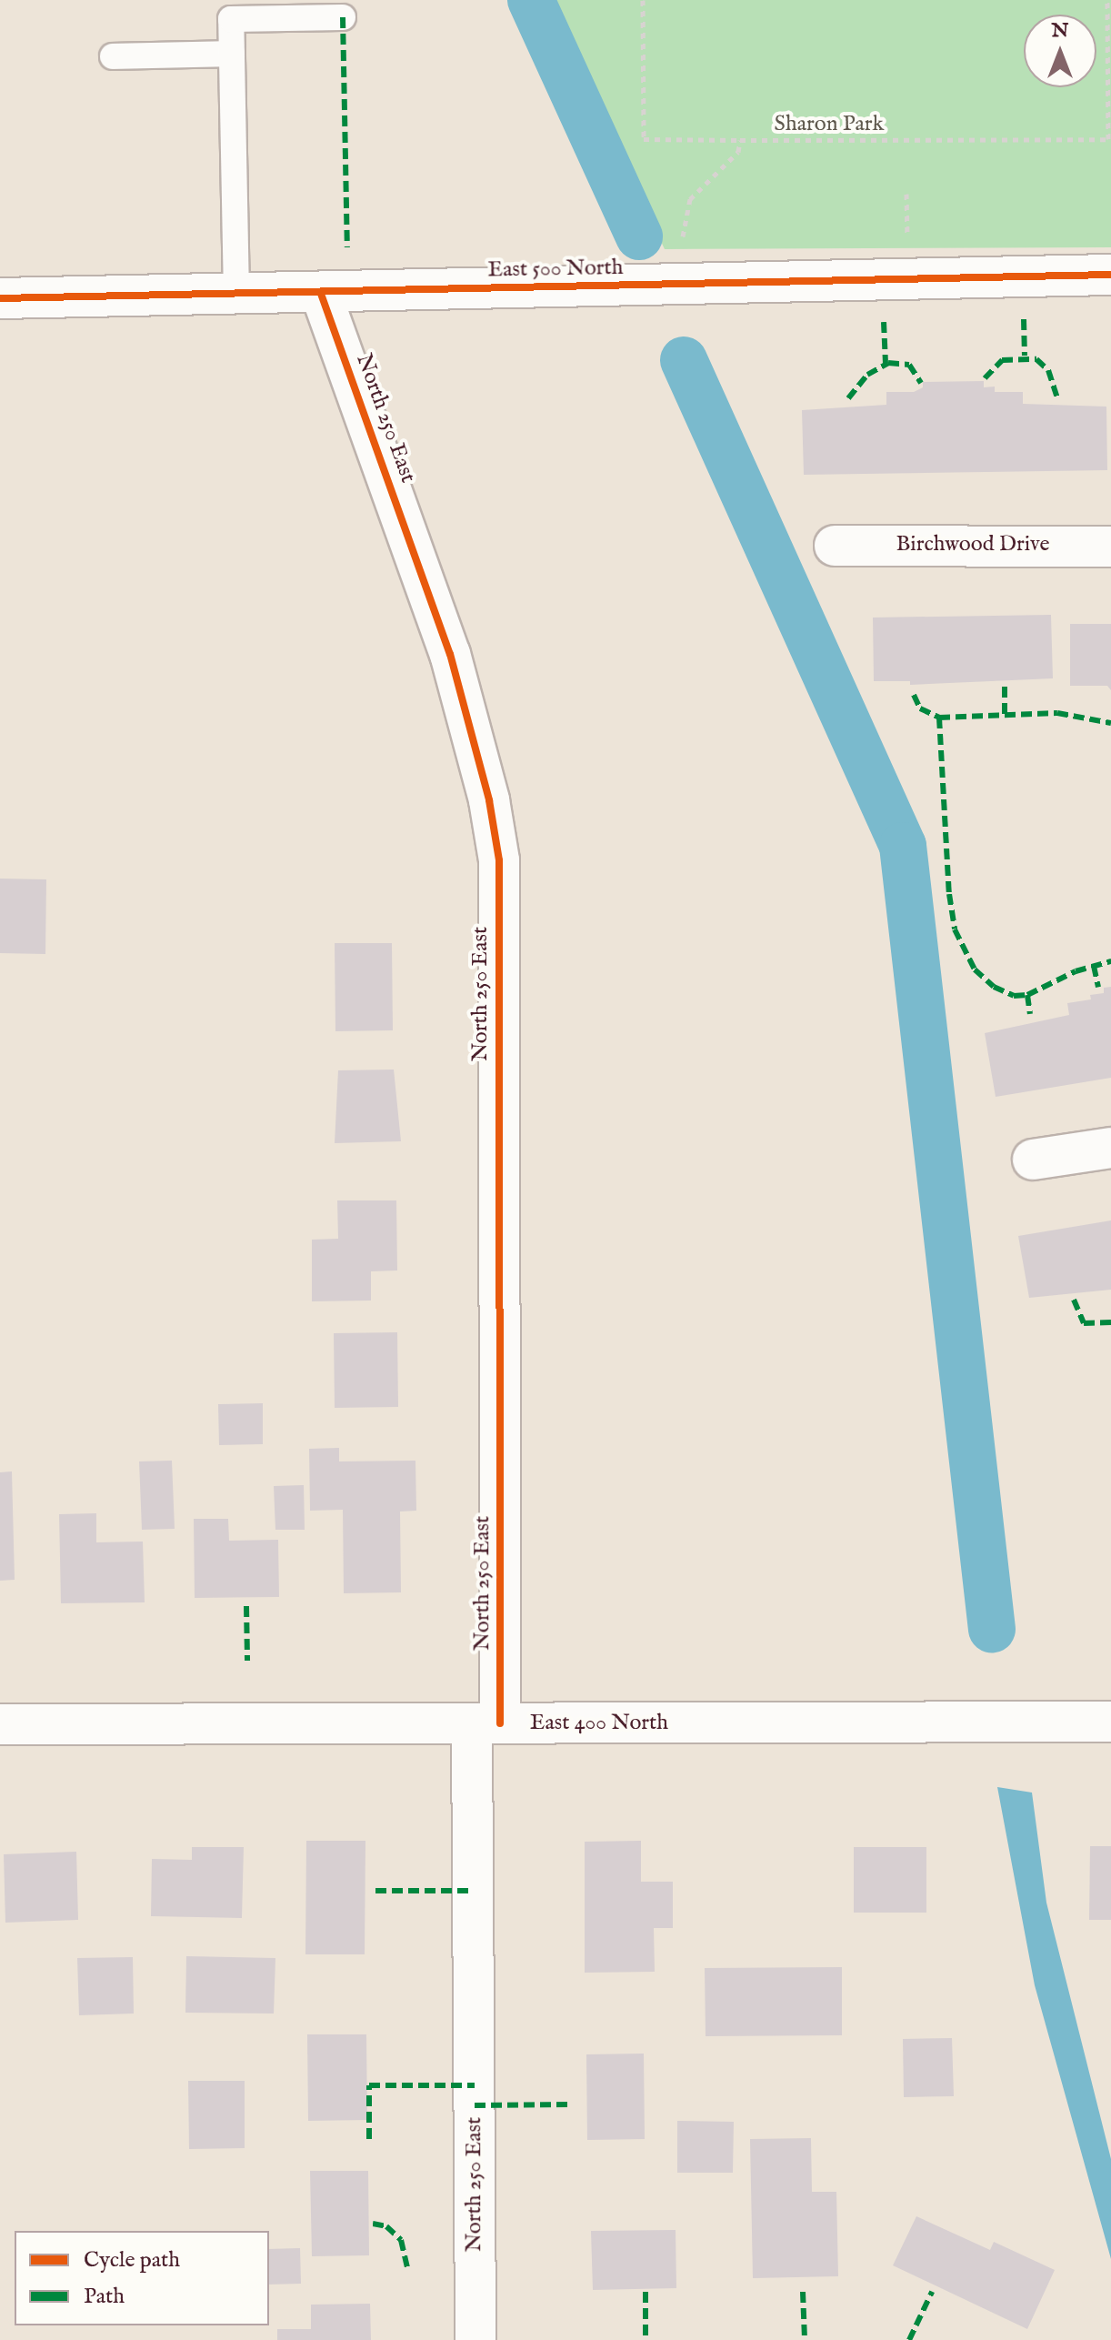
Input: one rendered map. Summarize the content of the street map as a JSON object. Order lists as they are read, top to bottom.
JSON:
{
  "streets": {
    "street": [
      "East 500 North",
      "North 250 East",
      "Birchwood Drive",
      "East 400 North"
    ]
  },
  "crossings": [
    ["East 500 North", "North 250 East"],
    ["North 250 East", "East 400 North"]
  ],
  "parks": ["Sharon Park"],
  "legend": ["Cycle path", "Path"],
  "north": "top"
}
